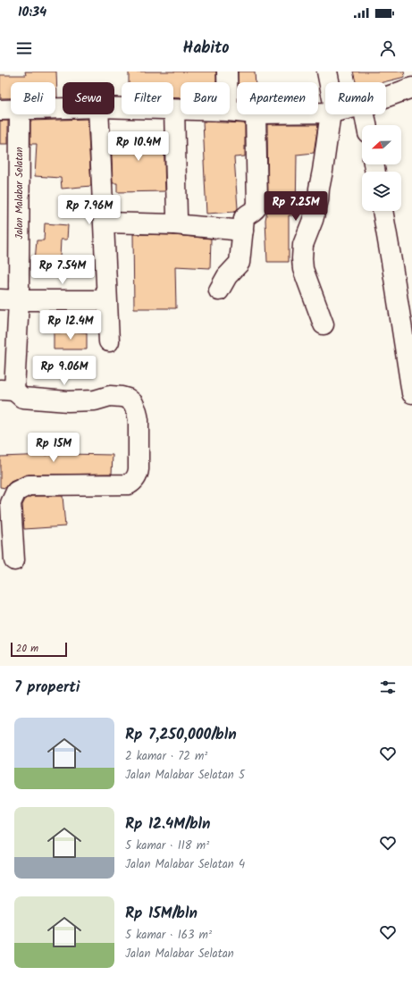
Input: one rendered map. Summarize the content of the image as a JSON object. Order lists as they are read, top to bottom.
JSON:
{
  "streets": {
    "street": ["Jalan Malabar Selatan"]
  },
  "scale_bar": "20 m",
  "north": "left",
  "page": {
    "status": "10:34",
    "header": "Habito",
    "chip": [
      "Beli",
      "Sewa",
      "Filter",
      "Baru",
      "Apartemen",
      "Rumah"
    ],
    "price": [
      "Rp 10.4M",
      "Rp 7.25M",
      "Rp 7.96M",
      "Rp 7.54M",
      "Rp 12.4M",
      "Rp 9.06M",
      "Rp 15M"
    ],
    "scale": "20 m",
    "heading": "7 properti",
    "list": [
      {
        "name": "Rp 7,250,000/bln",
        "note": "2 kamar · 72 m² · Jalan Malabar Selatan 5"
      },
      {
        "name": "Rp 12.4M/bln",
        "note": "5 kamar · 118 m² · Jalan Malabar Selatan 4"
      },
      {
        "name": "Rp 15M/bln",
        "note": "5 kamar · 163 m² · Jalan Malabar Selatan"
      }
    ]
  }
}
